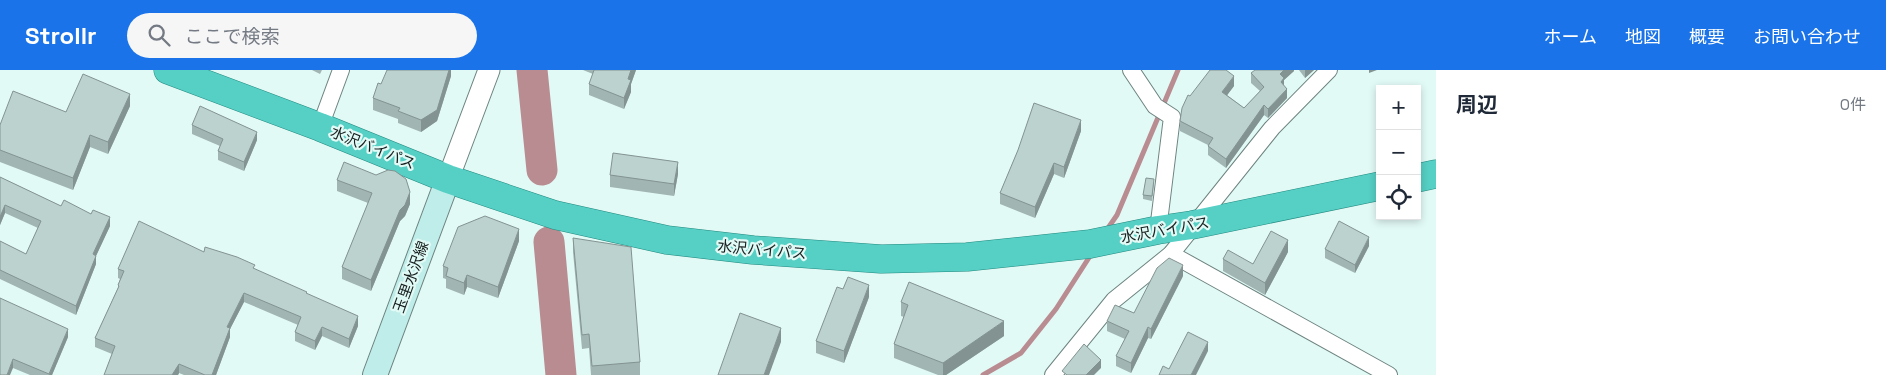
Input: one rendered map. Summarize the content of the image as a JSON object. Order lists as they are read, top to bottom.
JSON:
{
  "streets": {
    "highway": ["水沢バイパス"],
    "main road": ["玉里水沢線"]
  },
  "crossings": [
    ["水沢バイパス", "玉里水沢線"]
  ],
  "page": {
    "header": "Strollr",
    "search": "ここで検索",
    "nav": [
      "ホーム",
      "地図",
      "概要",
      "お問い合わせ"
    ],
    "heading": ["周辺", "0件"],
    "map_buttons": ["+", "−"]
  }
}
